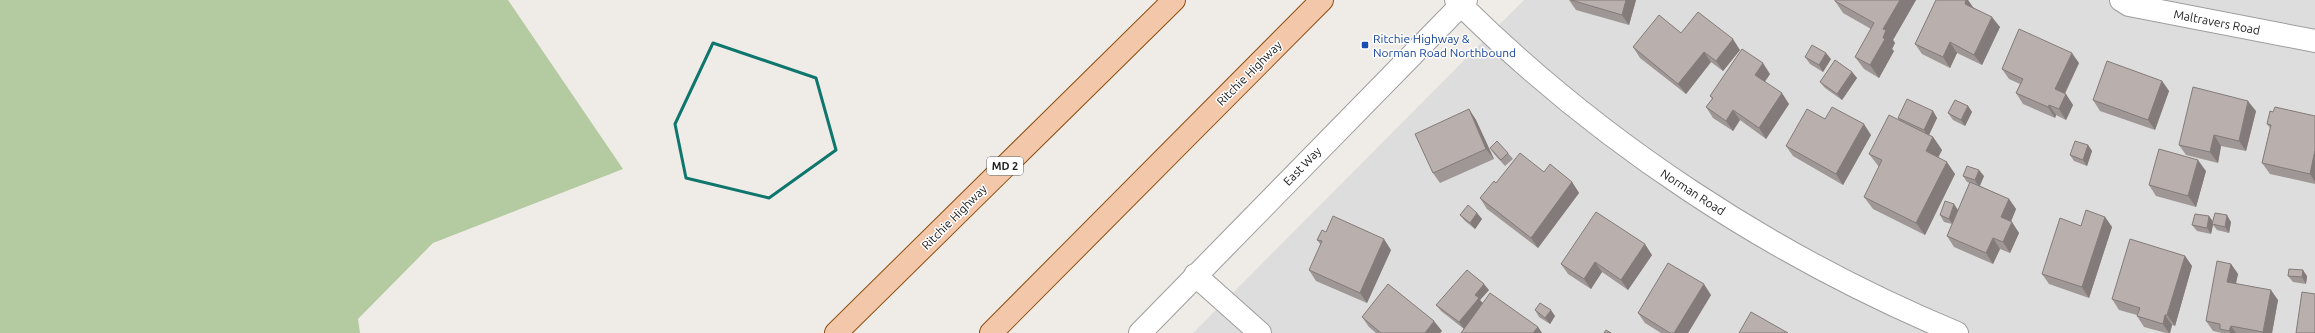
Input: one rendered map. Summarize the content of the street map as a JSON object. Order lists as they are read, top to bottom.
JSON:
{
  "streets": {
    "main road": ["Ritchie Highway", "MD 2"],
    "street": ["Maltravers Road", "East Way", "Norman Road"]
  },
  "crossings": [
    ["East Way", "Norman Road"]
  ],
  "places": {
    "transit": ["Ritchie Highway & Norman Road Northbound"]
  }
}
